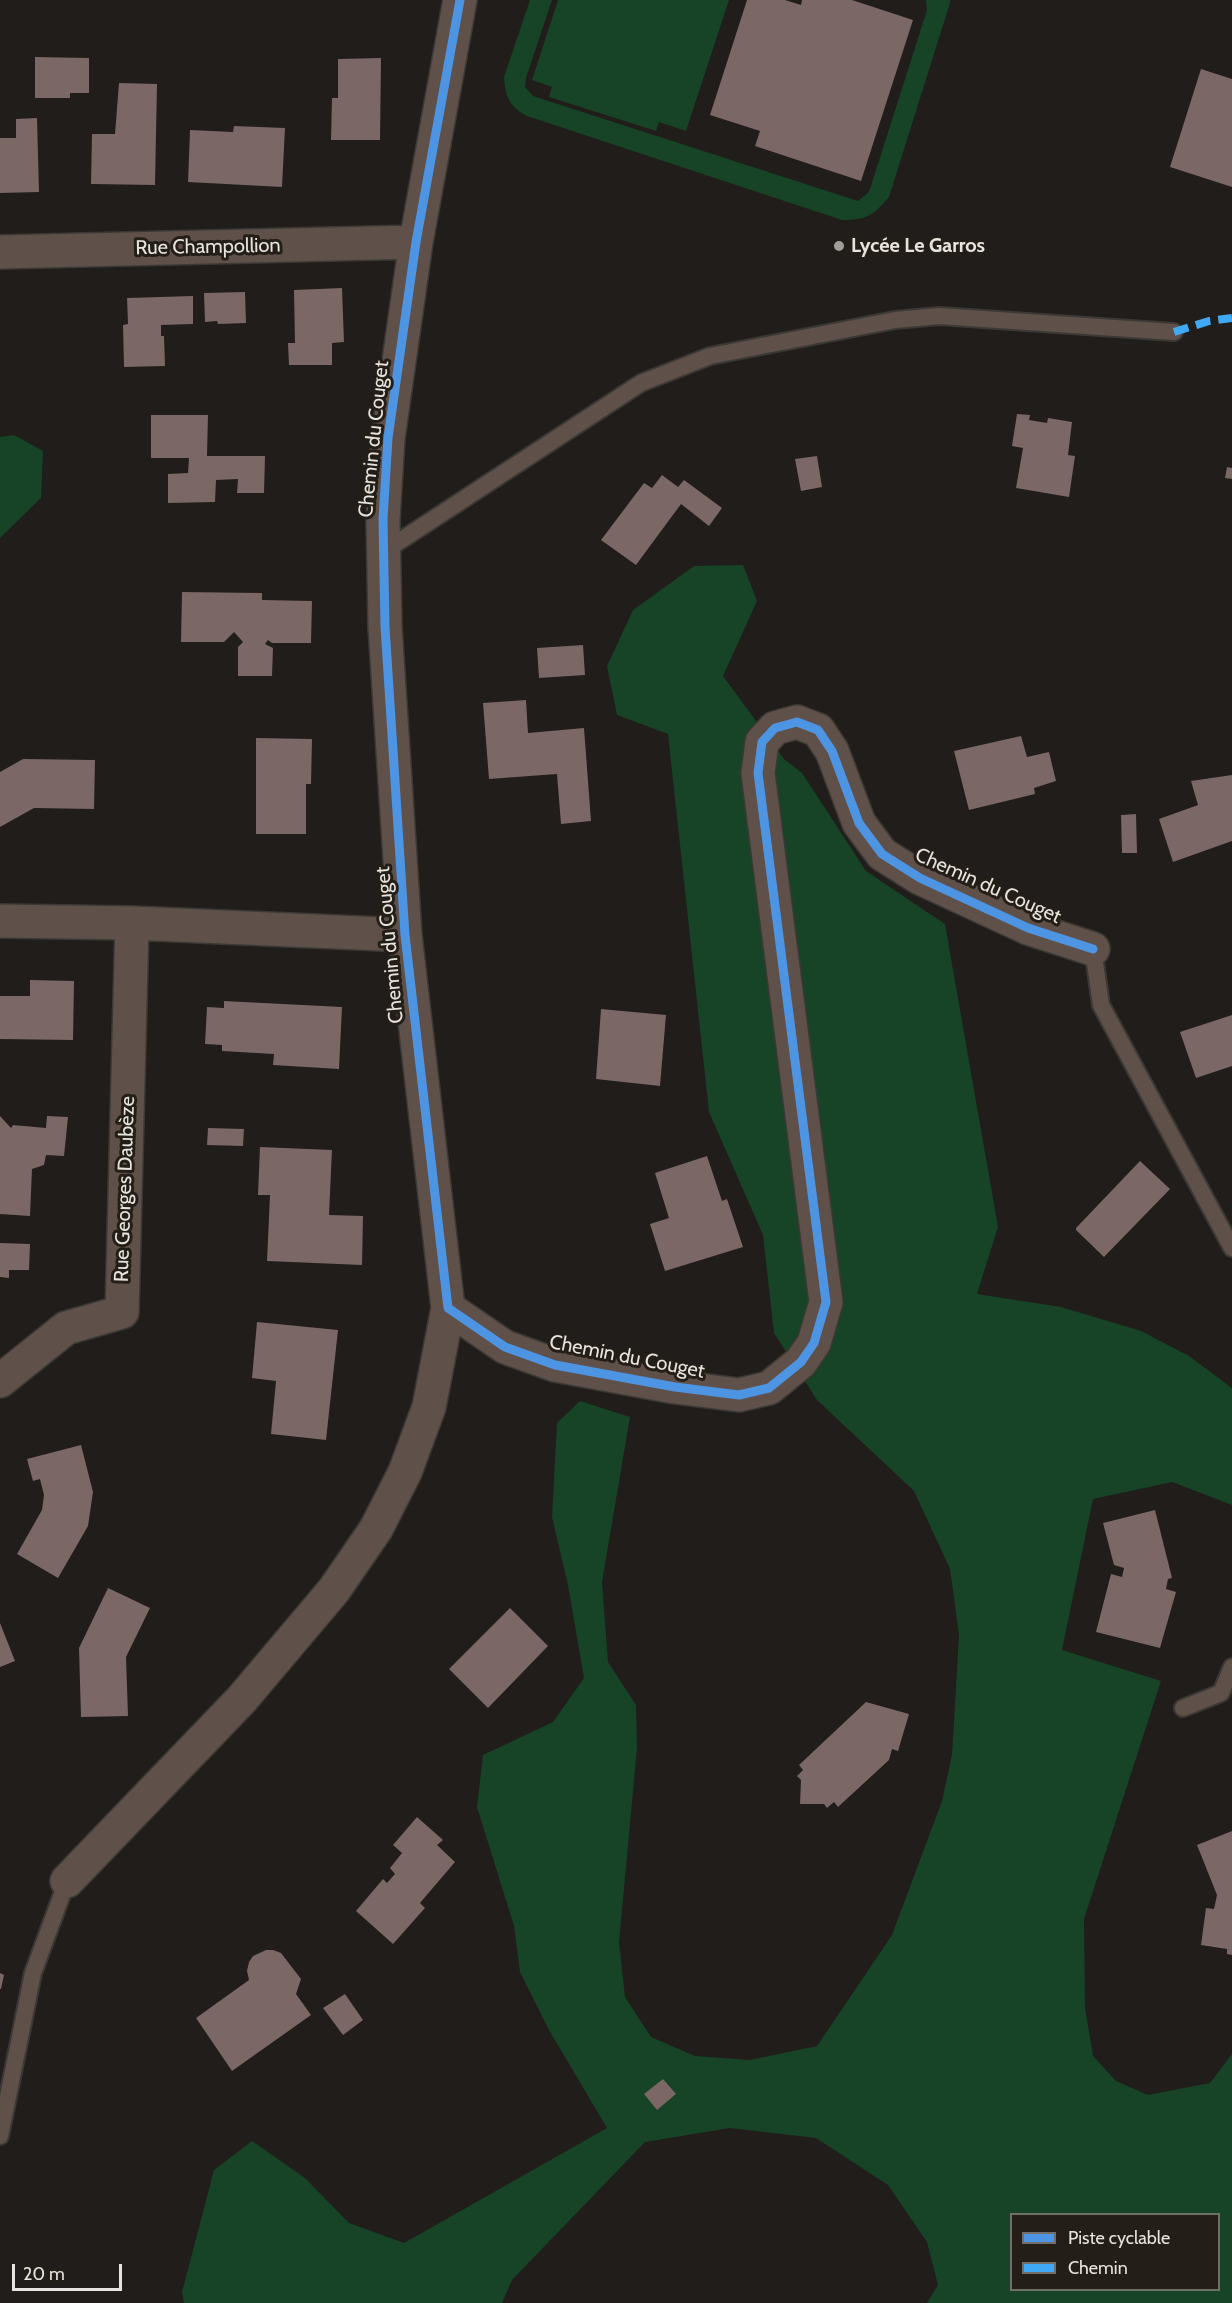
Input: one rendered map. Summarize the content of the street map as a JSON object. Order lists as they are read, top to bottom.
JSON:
{
  "streets": {
    "street": ["Rue Champollion", "Chemin du Couget", "Rue Georges Daubèze"]
  },
  "crossings": [
    ["Rue Champollion", "Chemin du Couget"],
    ["Chemin du Couget", "Rue Georges Daubèze"]
  ],
  "places": ["Lycée Le Garros"],
  "legend": ["Piste cyclable", "Chemin"],
  "scale_bar": "20 m"
}
